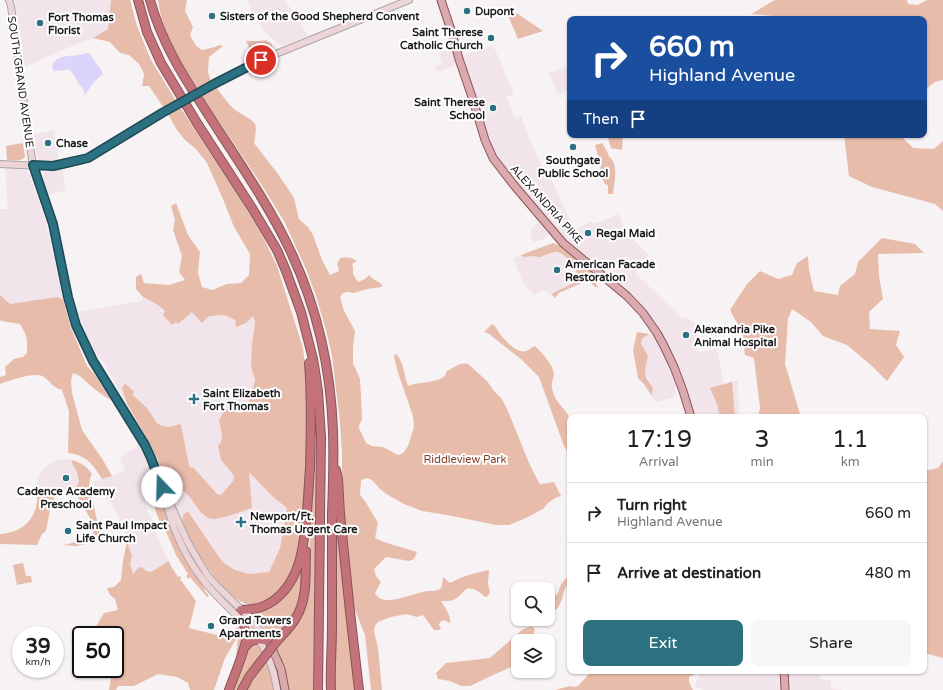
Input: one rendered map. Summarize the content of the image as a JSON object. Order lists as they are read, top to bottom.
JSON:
{
  "streets": {
    "main road": ["SOUTH GRAND AVENUE", "ALEXANDRIA PIKE"]
  },
  "parks": ["Riddleview Park"],
  "places": {
    "other": [
      "Dupont",
      "Sisters of the Good Shepherd Convent",
      "Fort Thomas Florist",
      "Saint Therese Catholic Church",
      "Saint Therese School",
      "Chase",
      "Southgate Public School",
      "Regal Maid",
      "American Facade Restoration",
      "Alexandria Pike Animal Hospital",
      "Cadence Academy Preschool",
      "Saint Paul Impact Life Church",
      "Grand Towers Apartments"
    ],
    "health": ["Saint Elizabeth Fort Thomas", "Newport/Ft. Thomas Urgent Care"]
  },
  "page": {
    "turn": ["660 m", "Highland Avenue"],
    "then": "Then",
    "eta": [
      "17:19",
      "Arrival",
      "3",
      "min",
      "1.1",
      "km"
    ],
    "list": [
      {
        "name": "Turn right",
        "note": "Highland Avenue",
        "value": "660 m"
      },
      {
        "name": "Arrive at destination",
        "value": "480 m"
      }
    ],
    "buttons": ["Exit", "Share"],
    "speed": "39 km/h",
    "limit": "50"
  }
}
